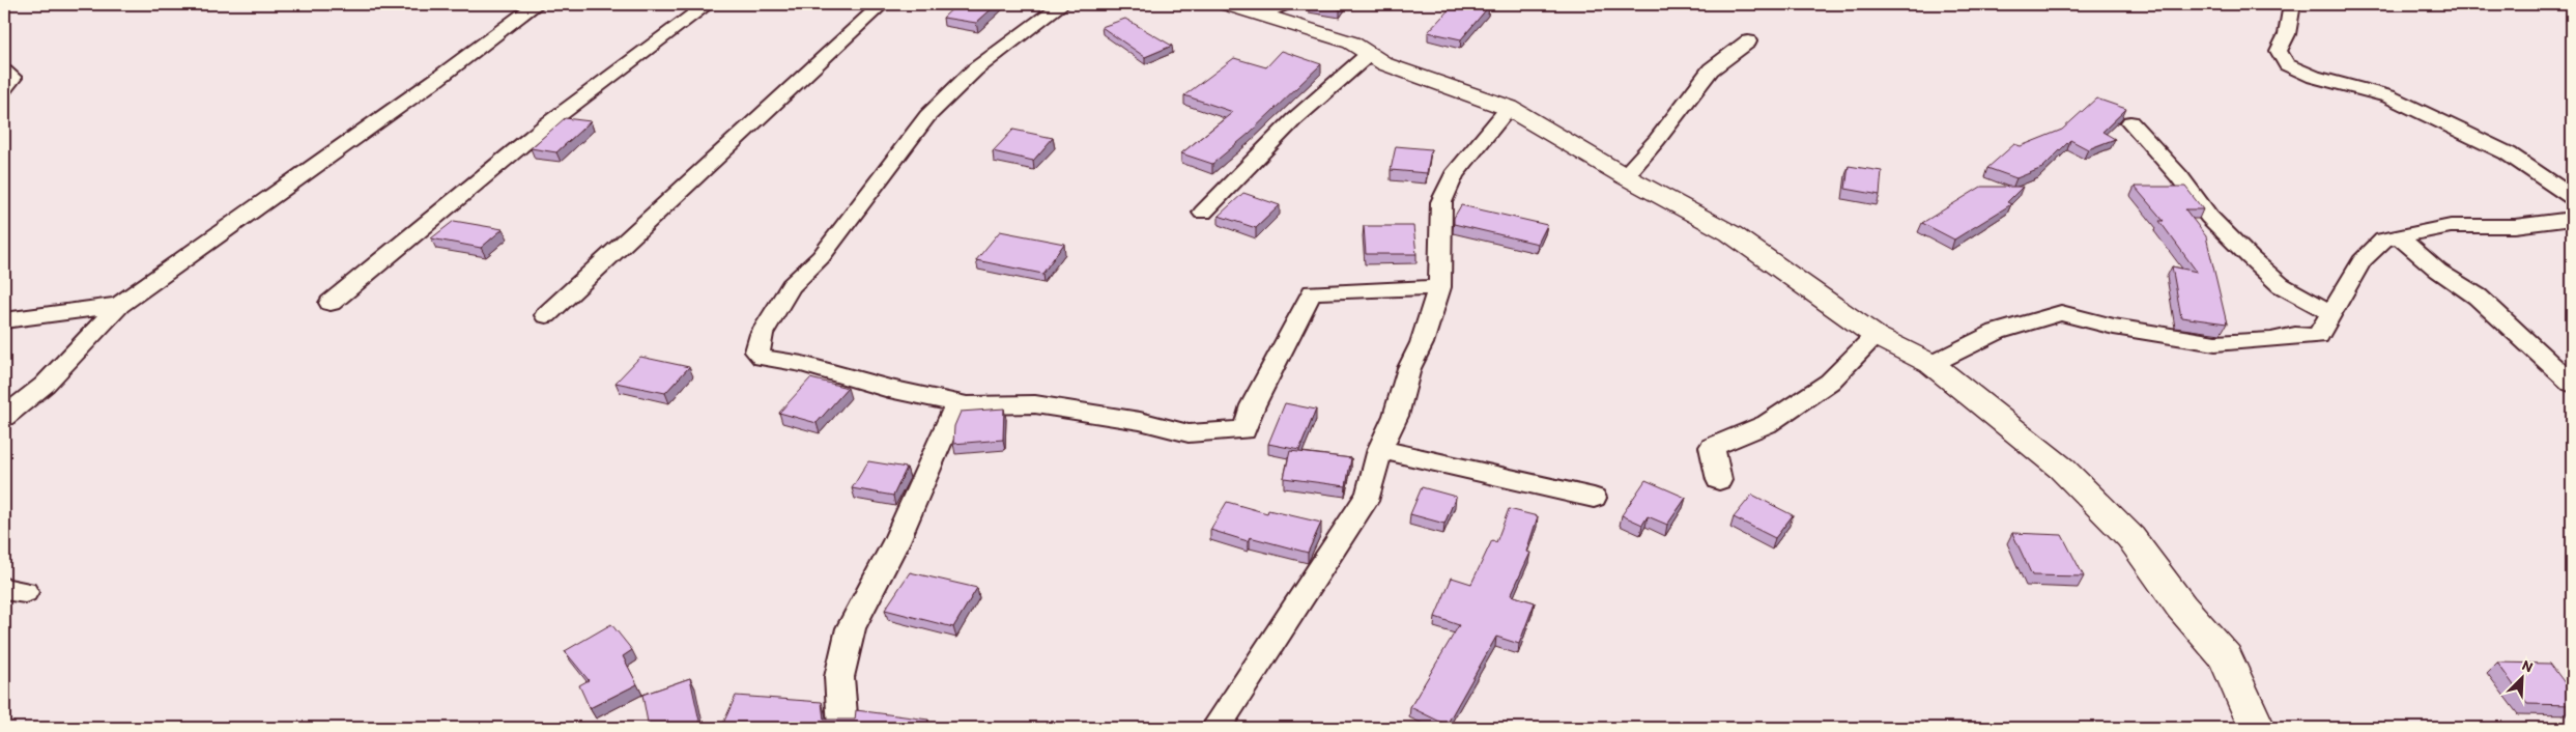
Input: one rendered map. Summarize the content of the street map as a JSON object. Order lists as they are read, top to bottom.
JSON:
{
  "north": "top right"
}
